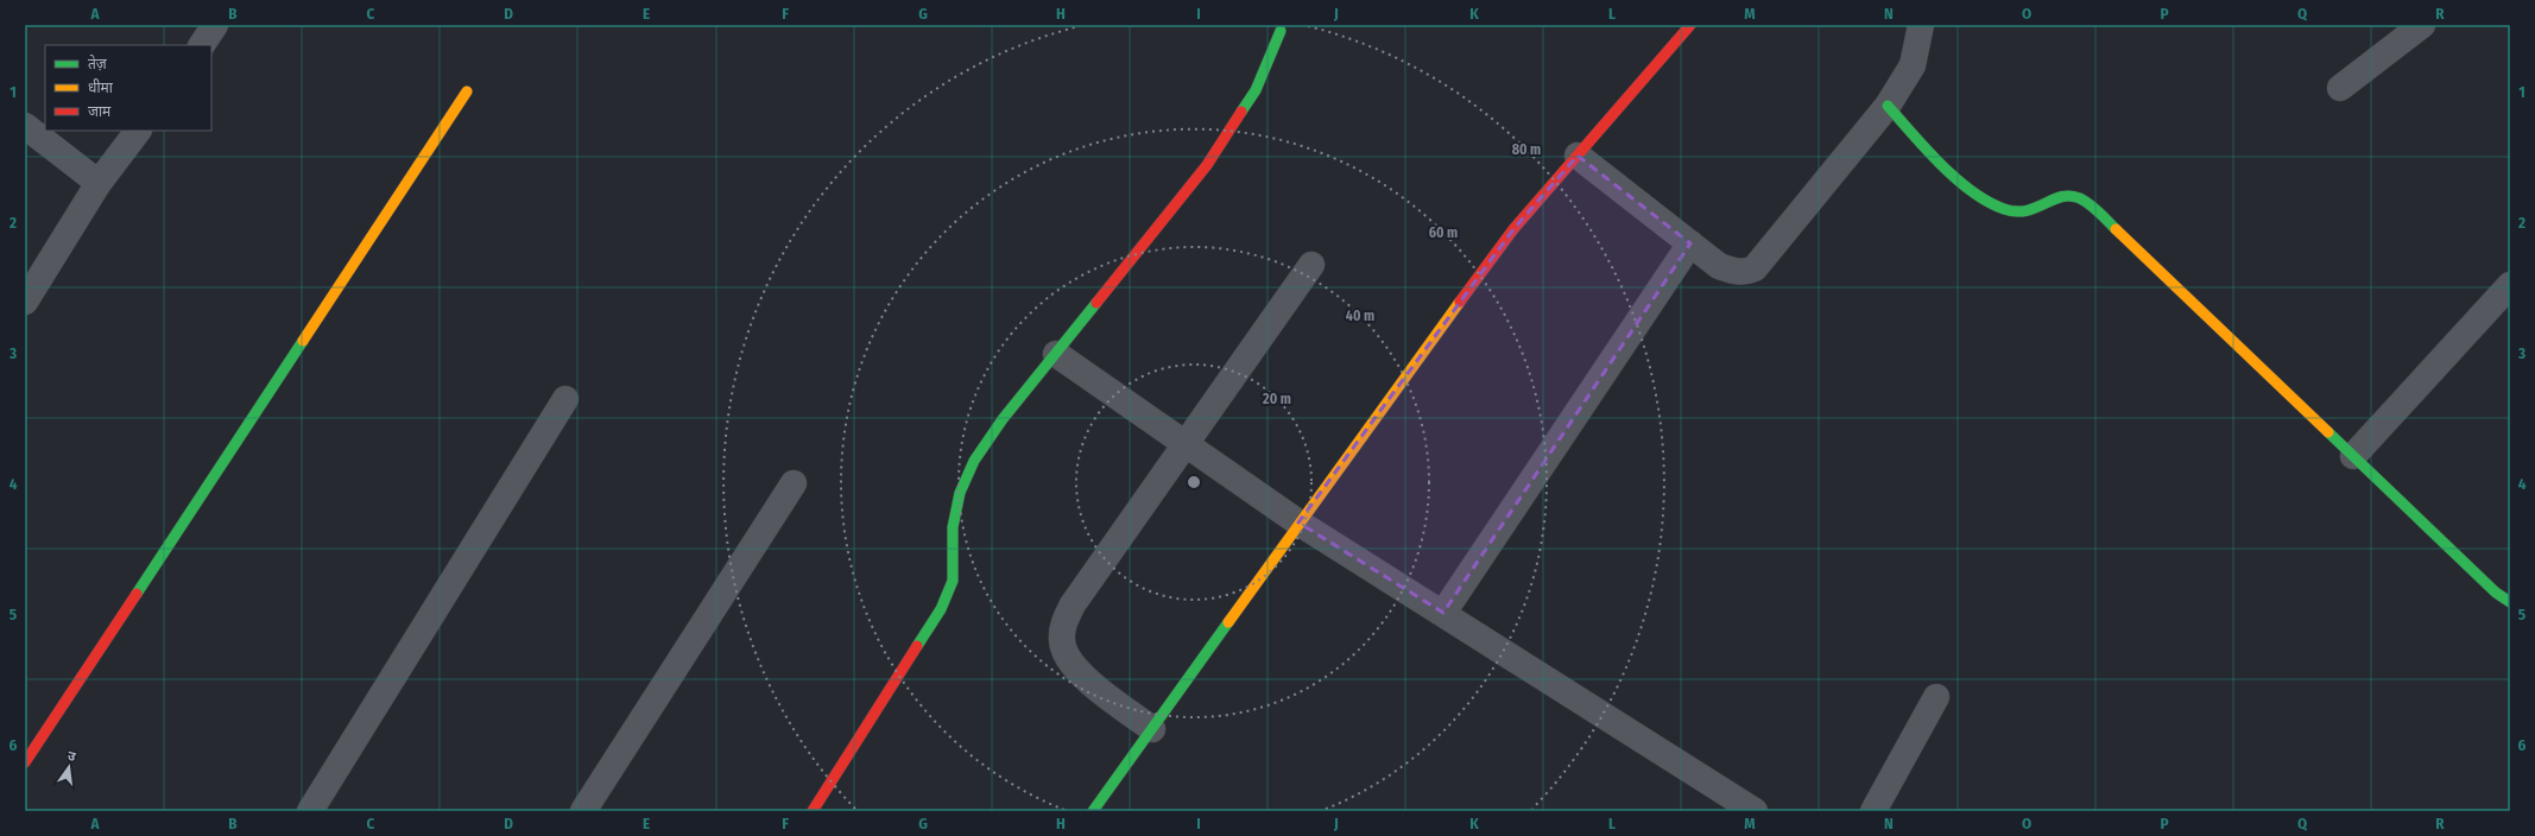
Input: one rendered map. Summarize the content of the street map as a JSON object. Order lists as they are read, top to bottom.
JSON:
{
  "legend": ["तेज़", "धीमा", "जाम"],
  "north": "top",
  "grid": {
    "columns": [
      "A",
      "B",
      "C",
      "D",
      "E",
      "F",
      "G",
      "H",
      "I",
      "J",
      "K",
      "L",
      "M",
      "N",
      "O",
      "P",
      "Q",
      "R"
    ],
    "rows": [
      "1",
      "2",
      "3",
      "4",
      "5",
      "6"
    ]
  },
  "rings": [
    "80 m",
    "60 m",
    "40 m",
    "20 m"
  ]
}
